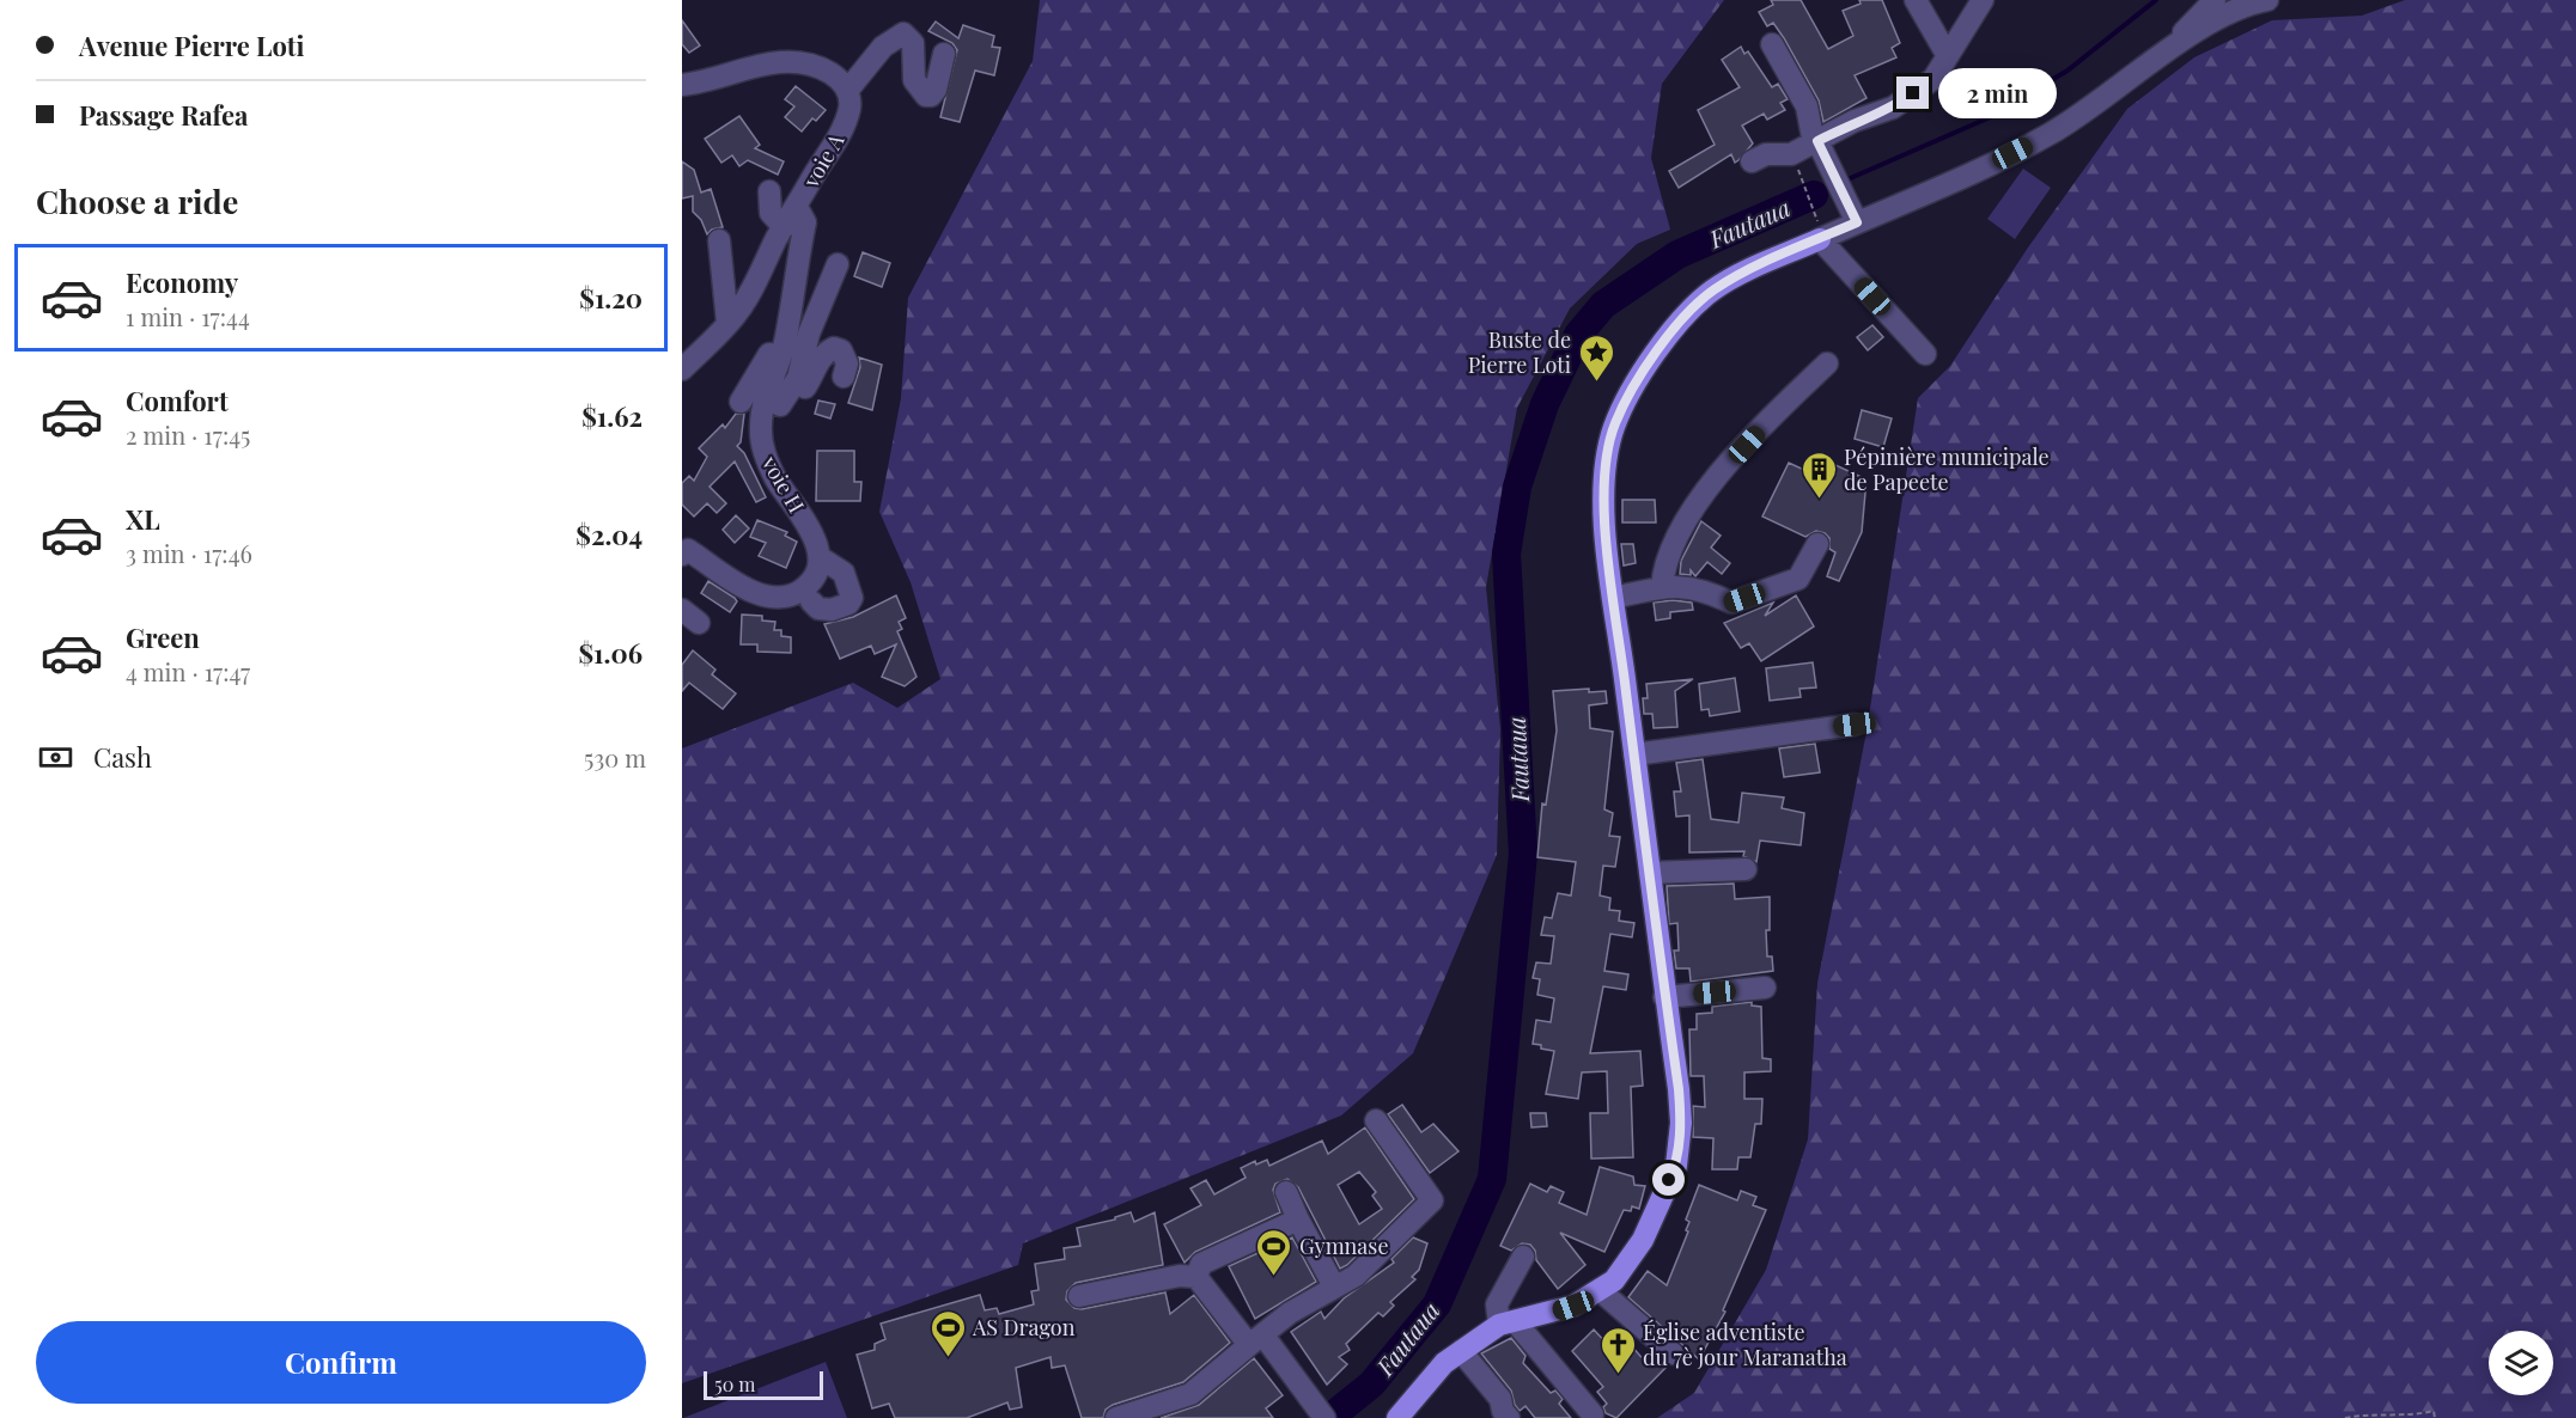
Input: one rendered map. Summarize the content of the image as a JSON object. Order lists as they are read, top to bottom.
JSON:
{
  "streets": {
    "street": ["voie A", "voie H"]
  },
  "crossings": [
    ["voie A", "voie H"]
  ],
  "water": ["Fautaua"],
  "places": {
    "place": ["Buste de Pierre Loti"],
    "building": ["Pépinière municipale de Papeete"],
    "sports": ["Gymnase", "AS Dragon"],
    "church": ["Église adventiste du 7è jour Maranatha"]
  },
  "scale_bar": "50 m",
  "page": {
    "banner": ["Avenue Pierre Loti", "Passage Rafea"],
    "bubble": "2 min",
    "heading": "Choose a ride",
    "list": [
      {
        "name": "Economy",
        "note": "1 min · 17:44",
        "value": "$1.20"
      },
      {
        "name": "Comfort",
        "note": "2 min · 17:45",
        "value": "$1.62"
      },
      {
        "name": "XL",
        "note": "3 min · 17:46",
        "value": "$2.04"
      },
      {
        "name": "Green",
        "note": "4 min · 17:47",
        "value": "$1.06"
      }
    ],
    "pay": ["Cash", "530 m"],
    "buttons": "Confirm",
    "scale": "50 m"
  }
}
